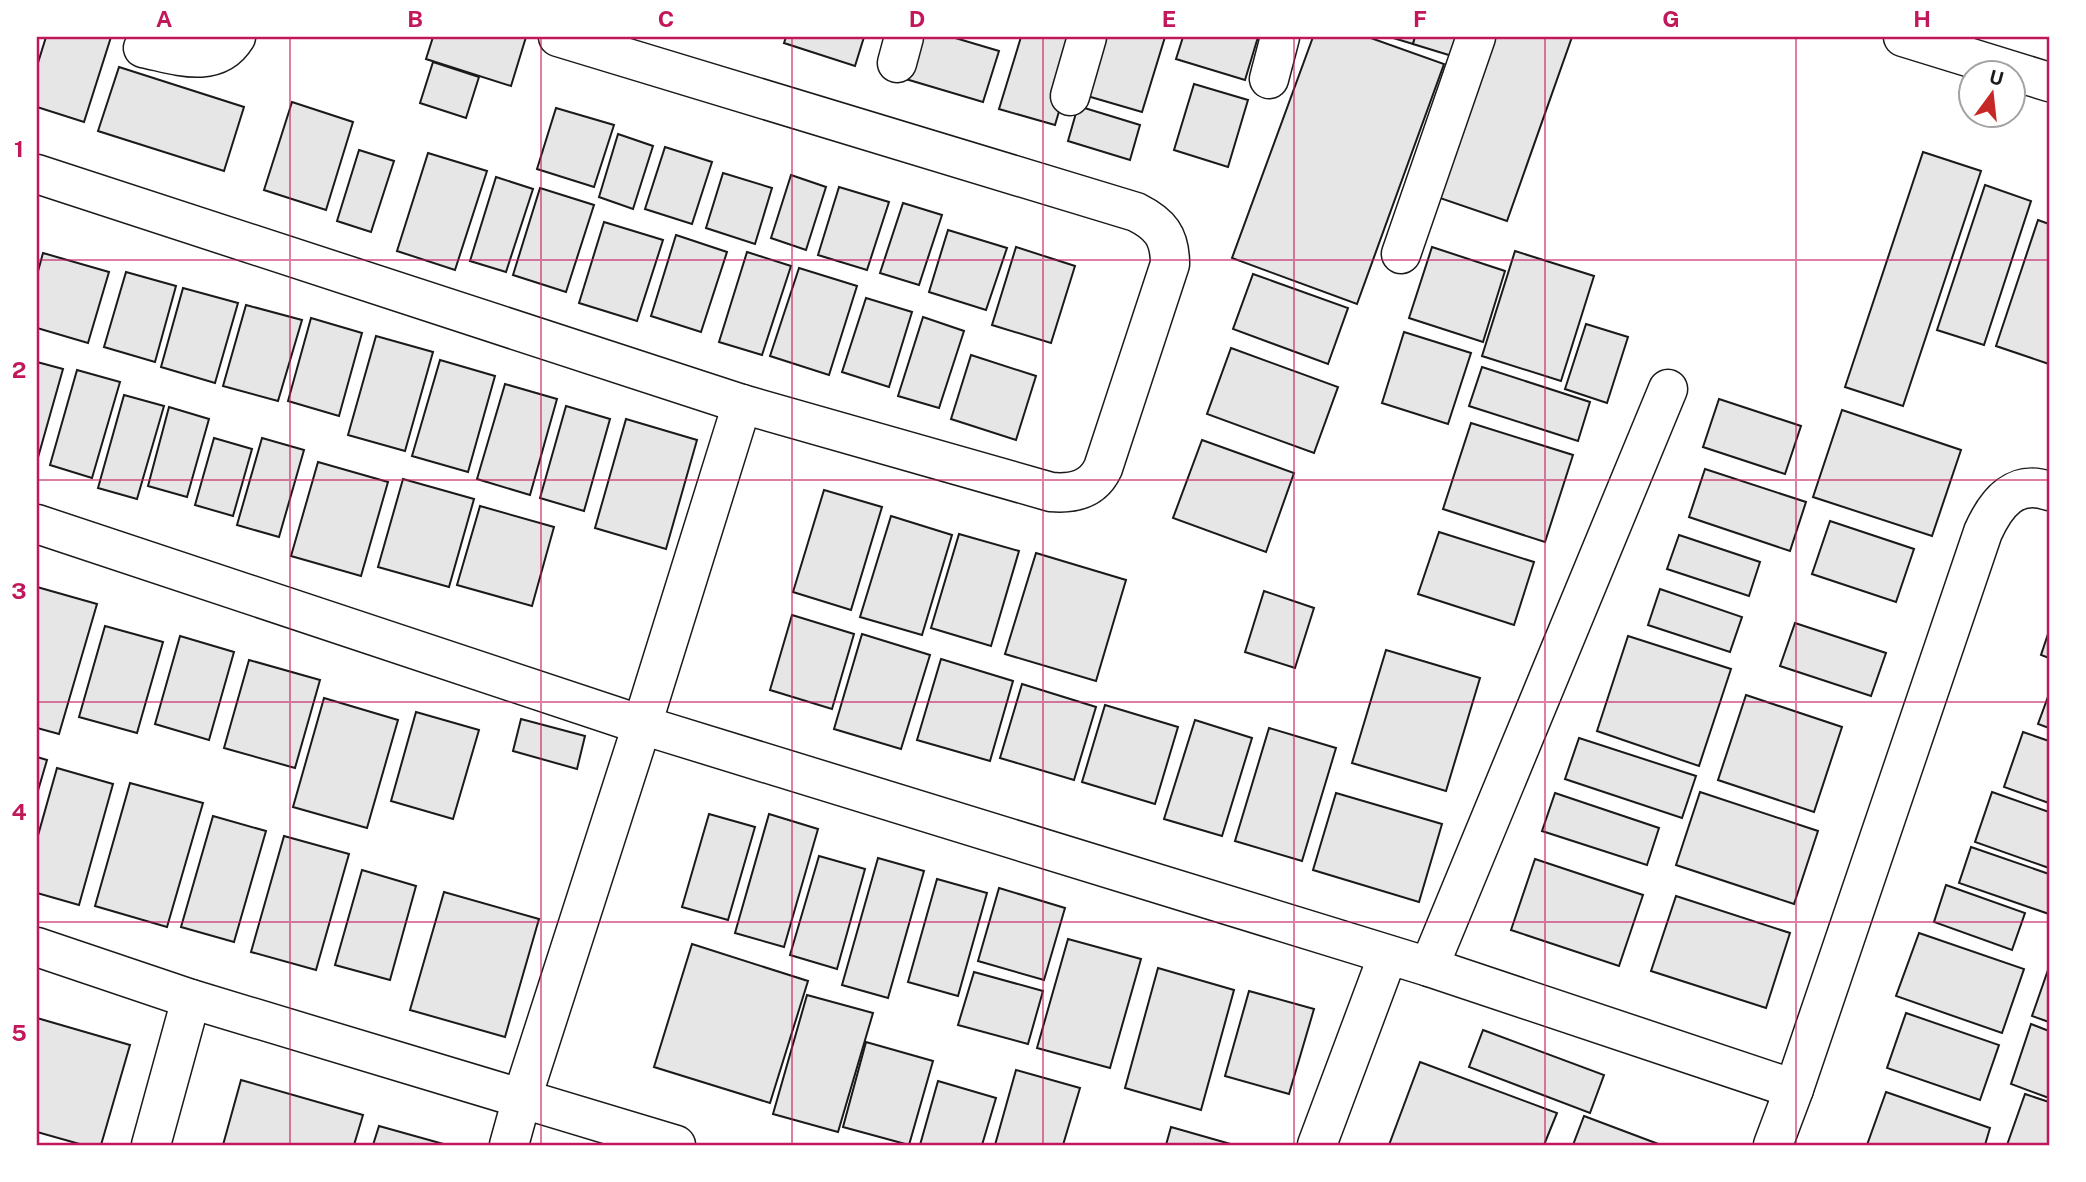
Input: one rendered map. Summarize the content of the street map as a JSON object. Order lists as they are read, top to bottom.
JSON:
{
  "north": "top",
  "grid": {
    "columns": [
      "A",
      "B",
      "C",
      "D",
      "E",
      "F",
      "G",
      "H"
    ],
    "rows": [
      "1",
      "2",
      "3",
      "4",
      "5"
    ]
  }
}
